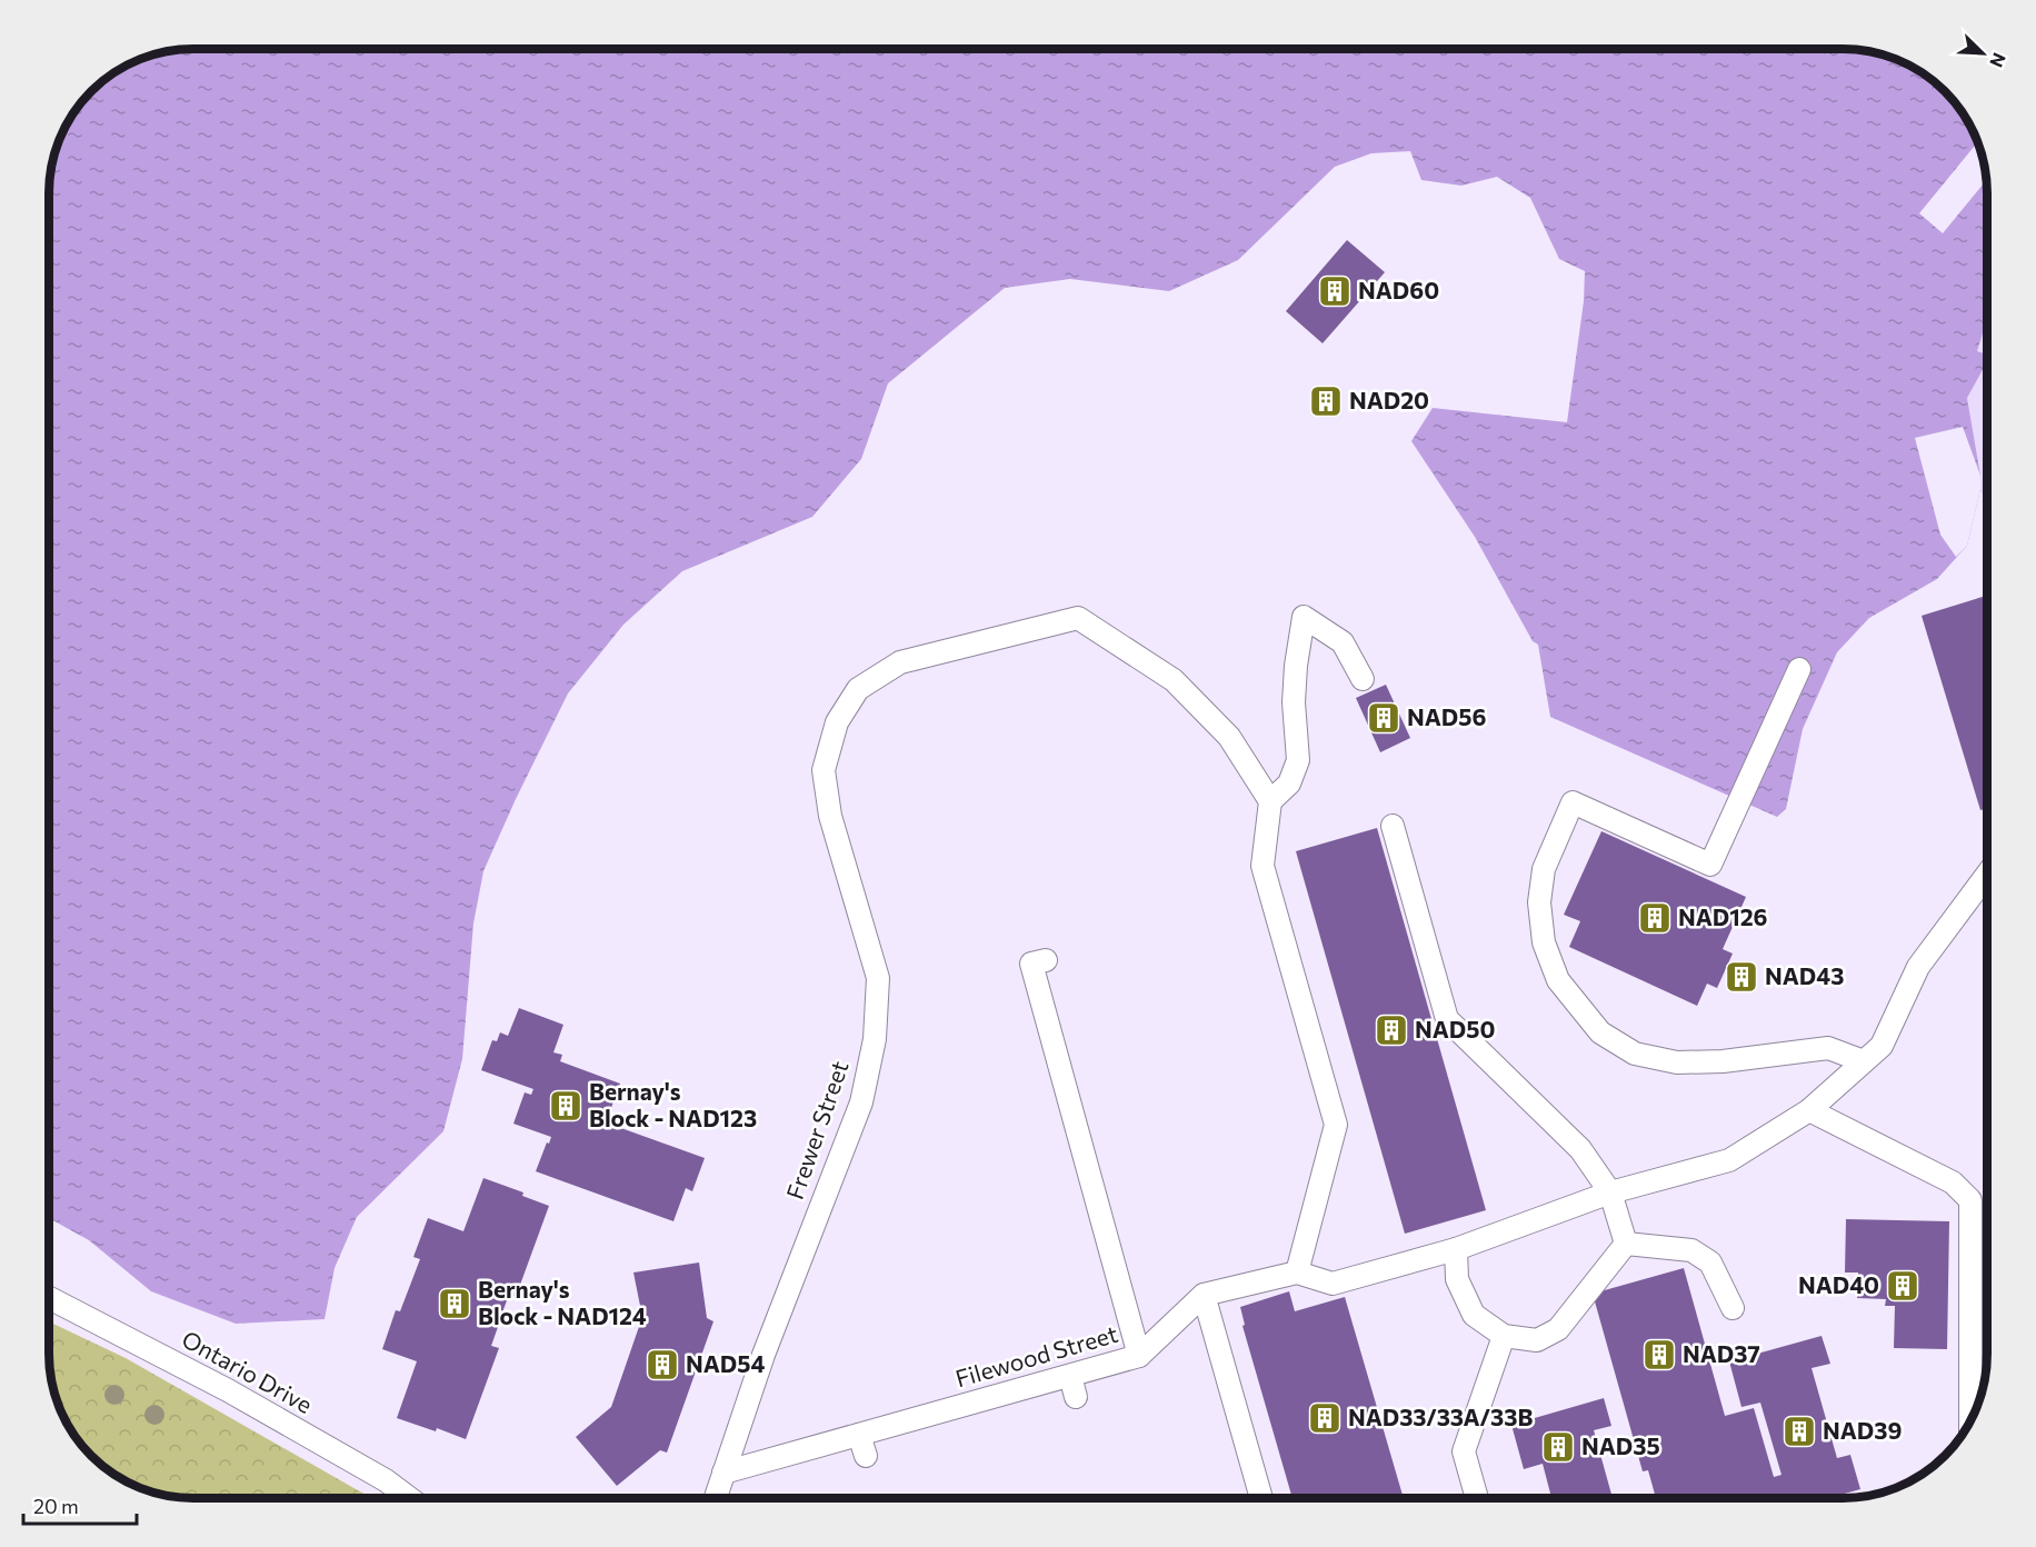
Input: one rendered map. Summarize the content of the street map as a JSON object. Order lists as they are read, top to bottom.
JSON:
{
  "streets": {
    "lane": ["Frewer Street", "Filewood Street", "Ontario Drive"]
  },
  "crossings": [
    ["Frewer Street", "Filewood Street"]
  ],
  "places": {
    "building": [
      "NAD60",
      "NAD20",
      "NAD56",
      "NAD126",
      "NAD43",
      "NAD50",
      "Bernay's Block - NAD123",
      "NAD40",
      "Bernay's Block - NAD124",
      "NAD37",
      "NAD54",
      "NAD33/33A/33B",
      "NAD39",
      "NAD35"
    ]
  },
  "scale_bar": "20 m",
  "north": "bottom right"
}
